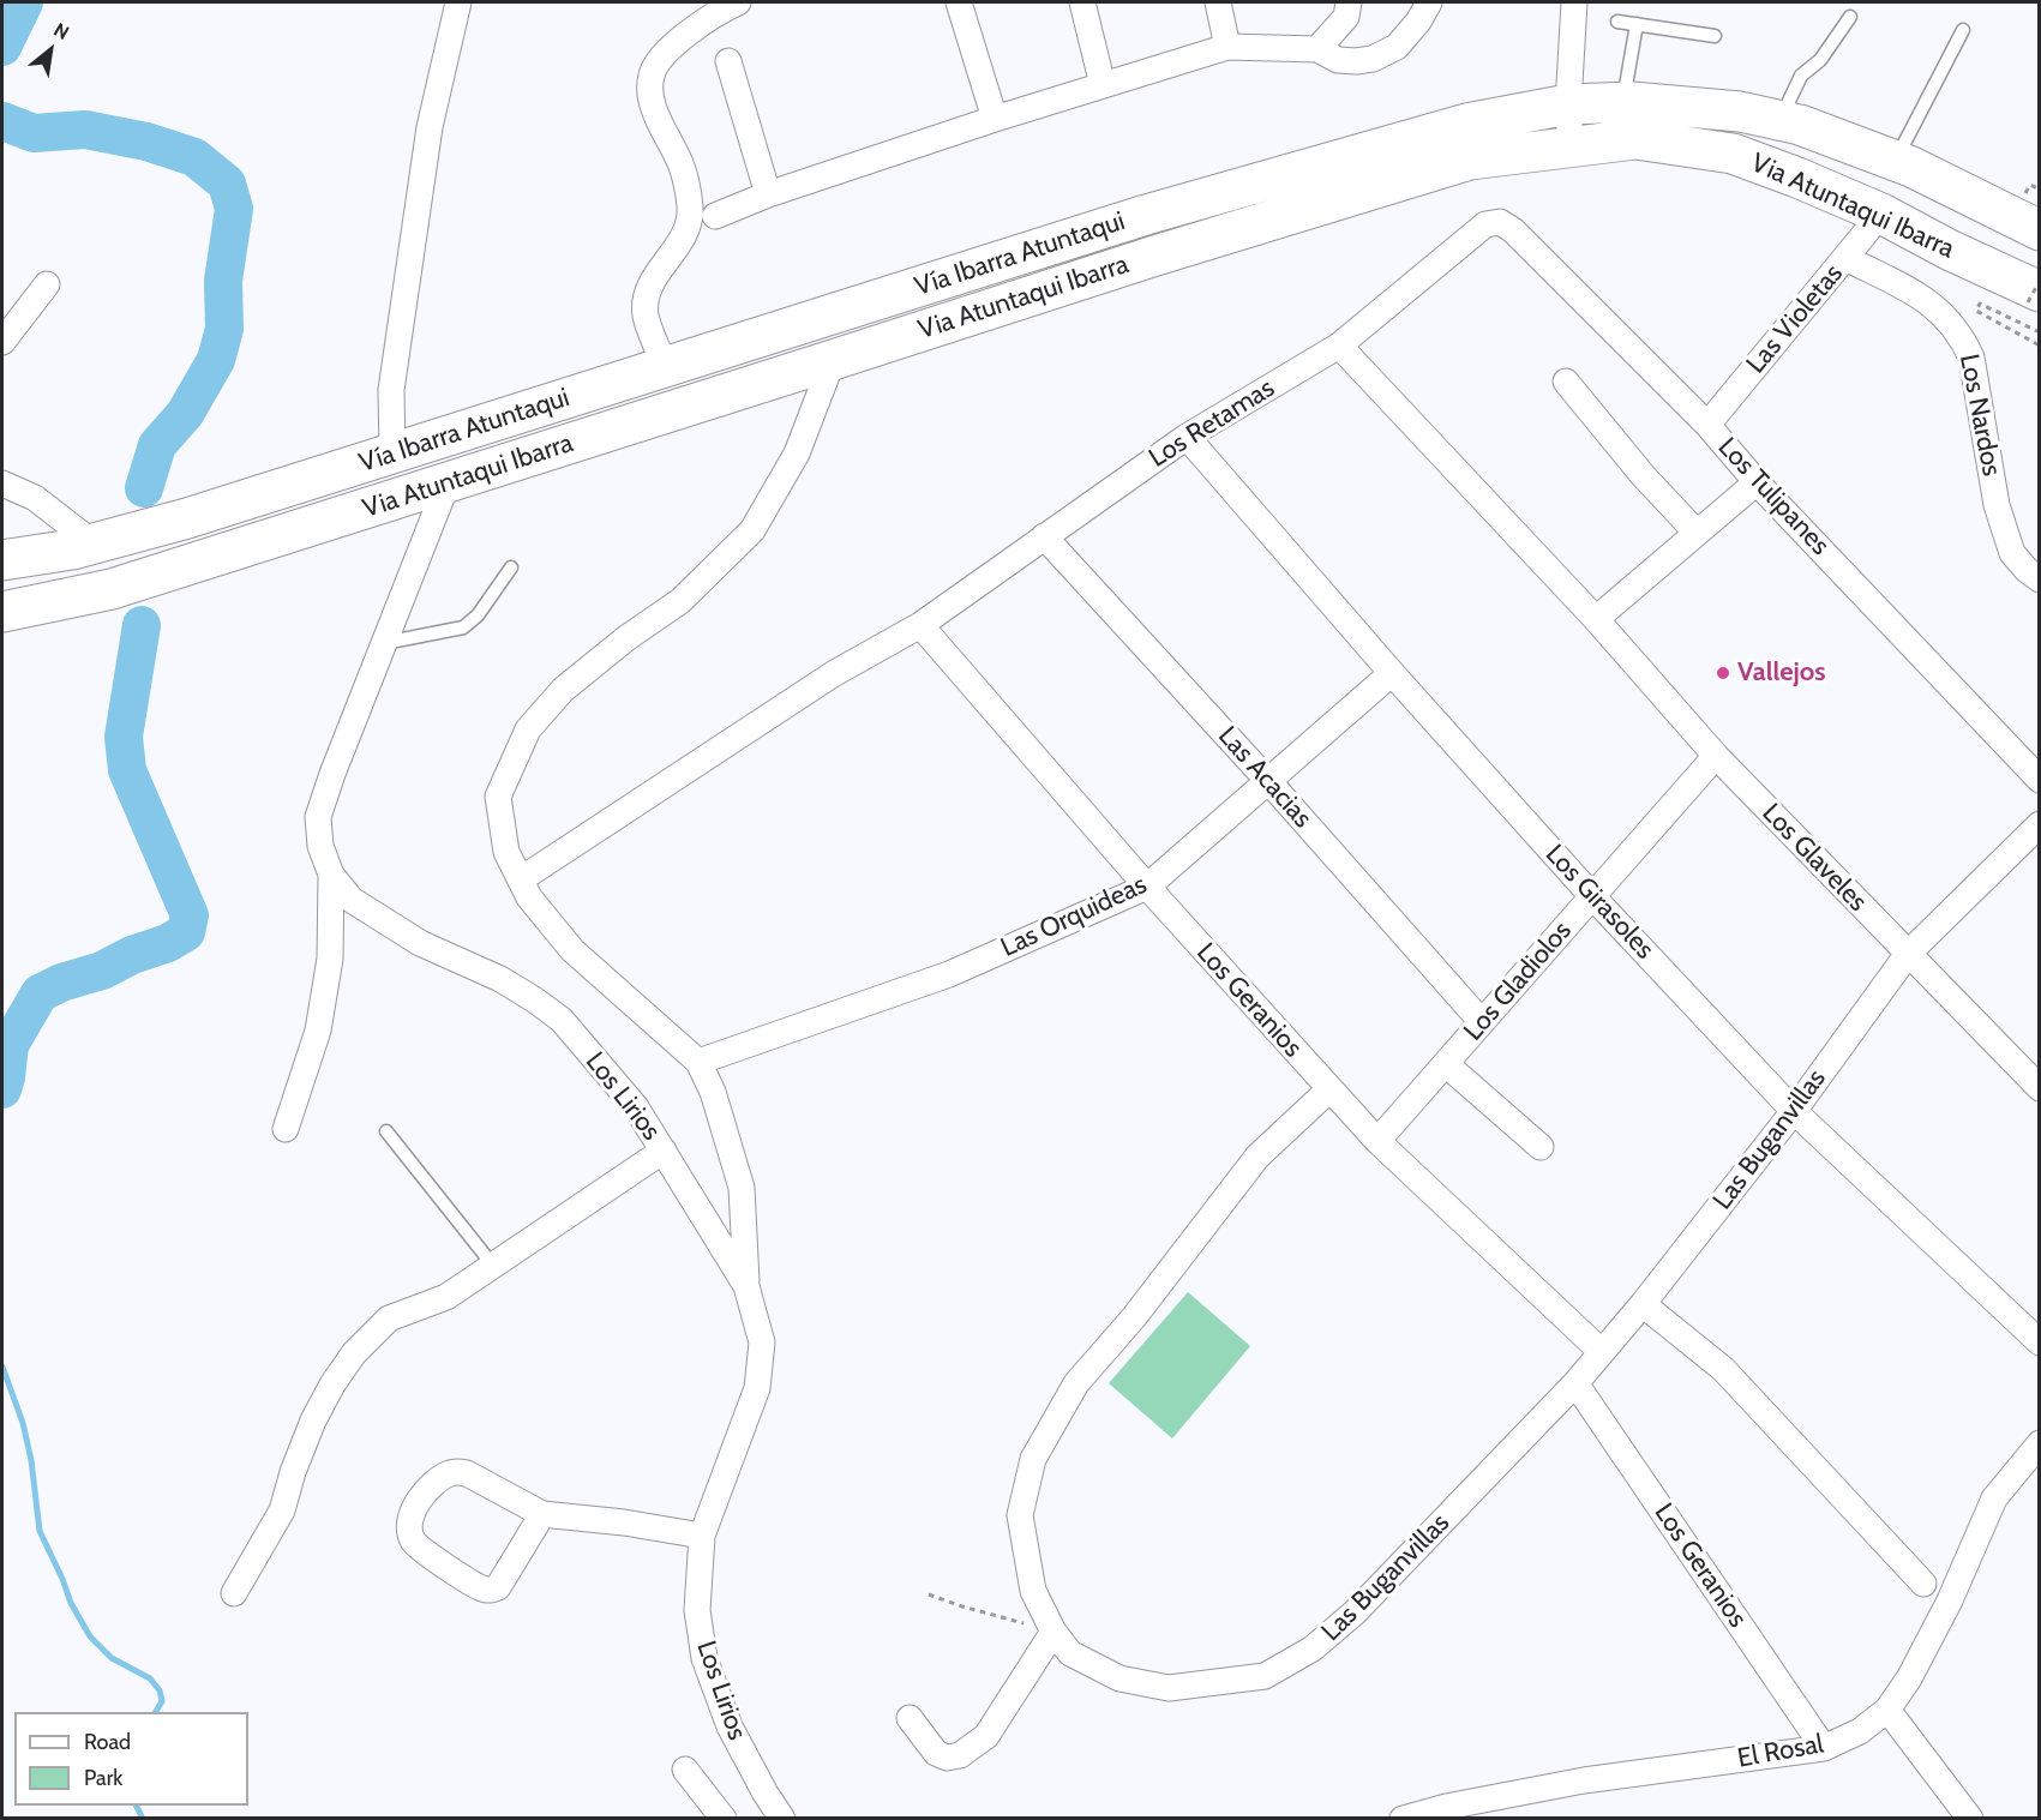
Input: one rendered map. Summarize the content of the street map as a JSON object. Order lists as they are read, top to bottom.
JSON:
{
  "streets": {
    "highway": ["Via Atuntaqui Ibarra", "Vía Ibarra Atuntaqui"],
    "street": [
      "Las Violetas",
      "Los Nardos",
      "Los Retamas",
      "Los Tulipanes",
      "Las Acacias",
      "Los Glaveles",
      "Los Girasoles",
      "Las Orquideas",
      "Los Gladiolos",
      "Los Geranios",
      "Los Lirios",
      "Las Buganvillas",
      "El Rosal"
    ]
  },
  "crossings": [
    ["Via Atuntaqui Ibarra", "Las Violetas"],
    ["Via Atuntaqui Ibarra", "Los Lirios"],
    ["Las Violetas", "Los Nardos"],
    ["Las Violetas", "Los Tulipanes"],
    ["Los Retamas", "Los Tulipanes"],
    ["Los Retamas", "Las Acacias"],
    ["Los Retamas", "Los Glaveles"],
    ["Los Retamas", "Los Girasoles"],
    ["Los Retamas", "Los Geranios"],
    ["Las Acacias", "Las Orquideas"],
    ["Las Acacias", "Los Gladiolos"],
    ["Los Glaveles", "Los Gladiolos"],
    ["Los Glaveles", "Las Buganvillas"],
    ["Los Girasoles", "Las Orquideas"],
    ["Los Girasoles", "Los Gladiolos"],
    ["Los Girasoles", "Las Buganvillas"],
    ["Las Orquideas", "Los Geranios"],
    ["Los Gladiolos", "Los Geranios"],
    ["Los Geranios", "Las Buganvillas"],
    ["Los Geranios", "El Rosal"]
  ],
  "places": ["Vallejos"],
  "legend": ["Road", "Park"],
  "north": "top right"
}
